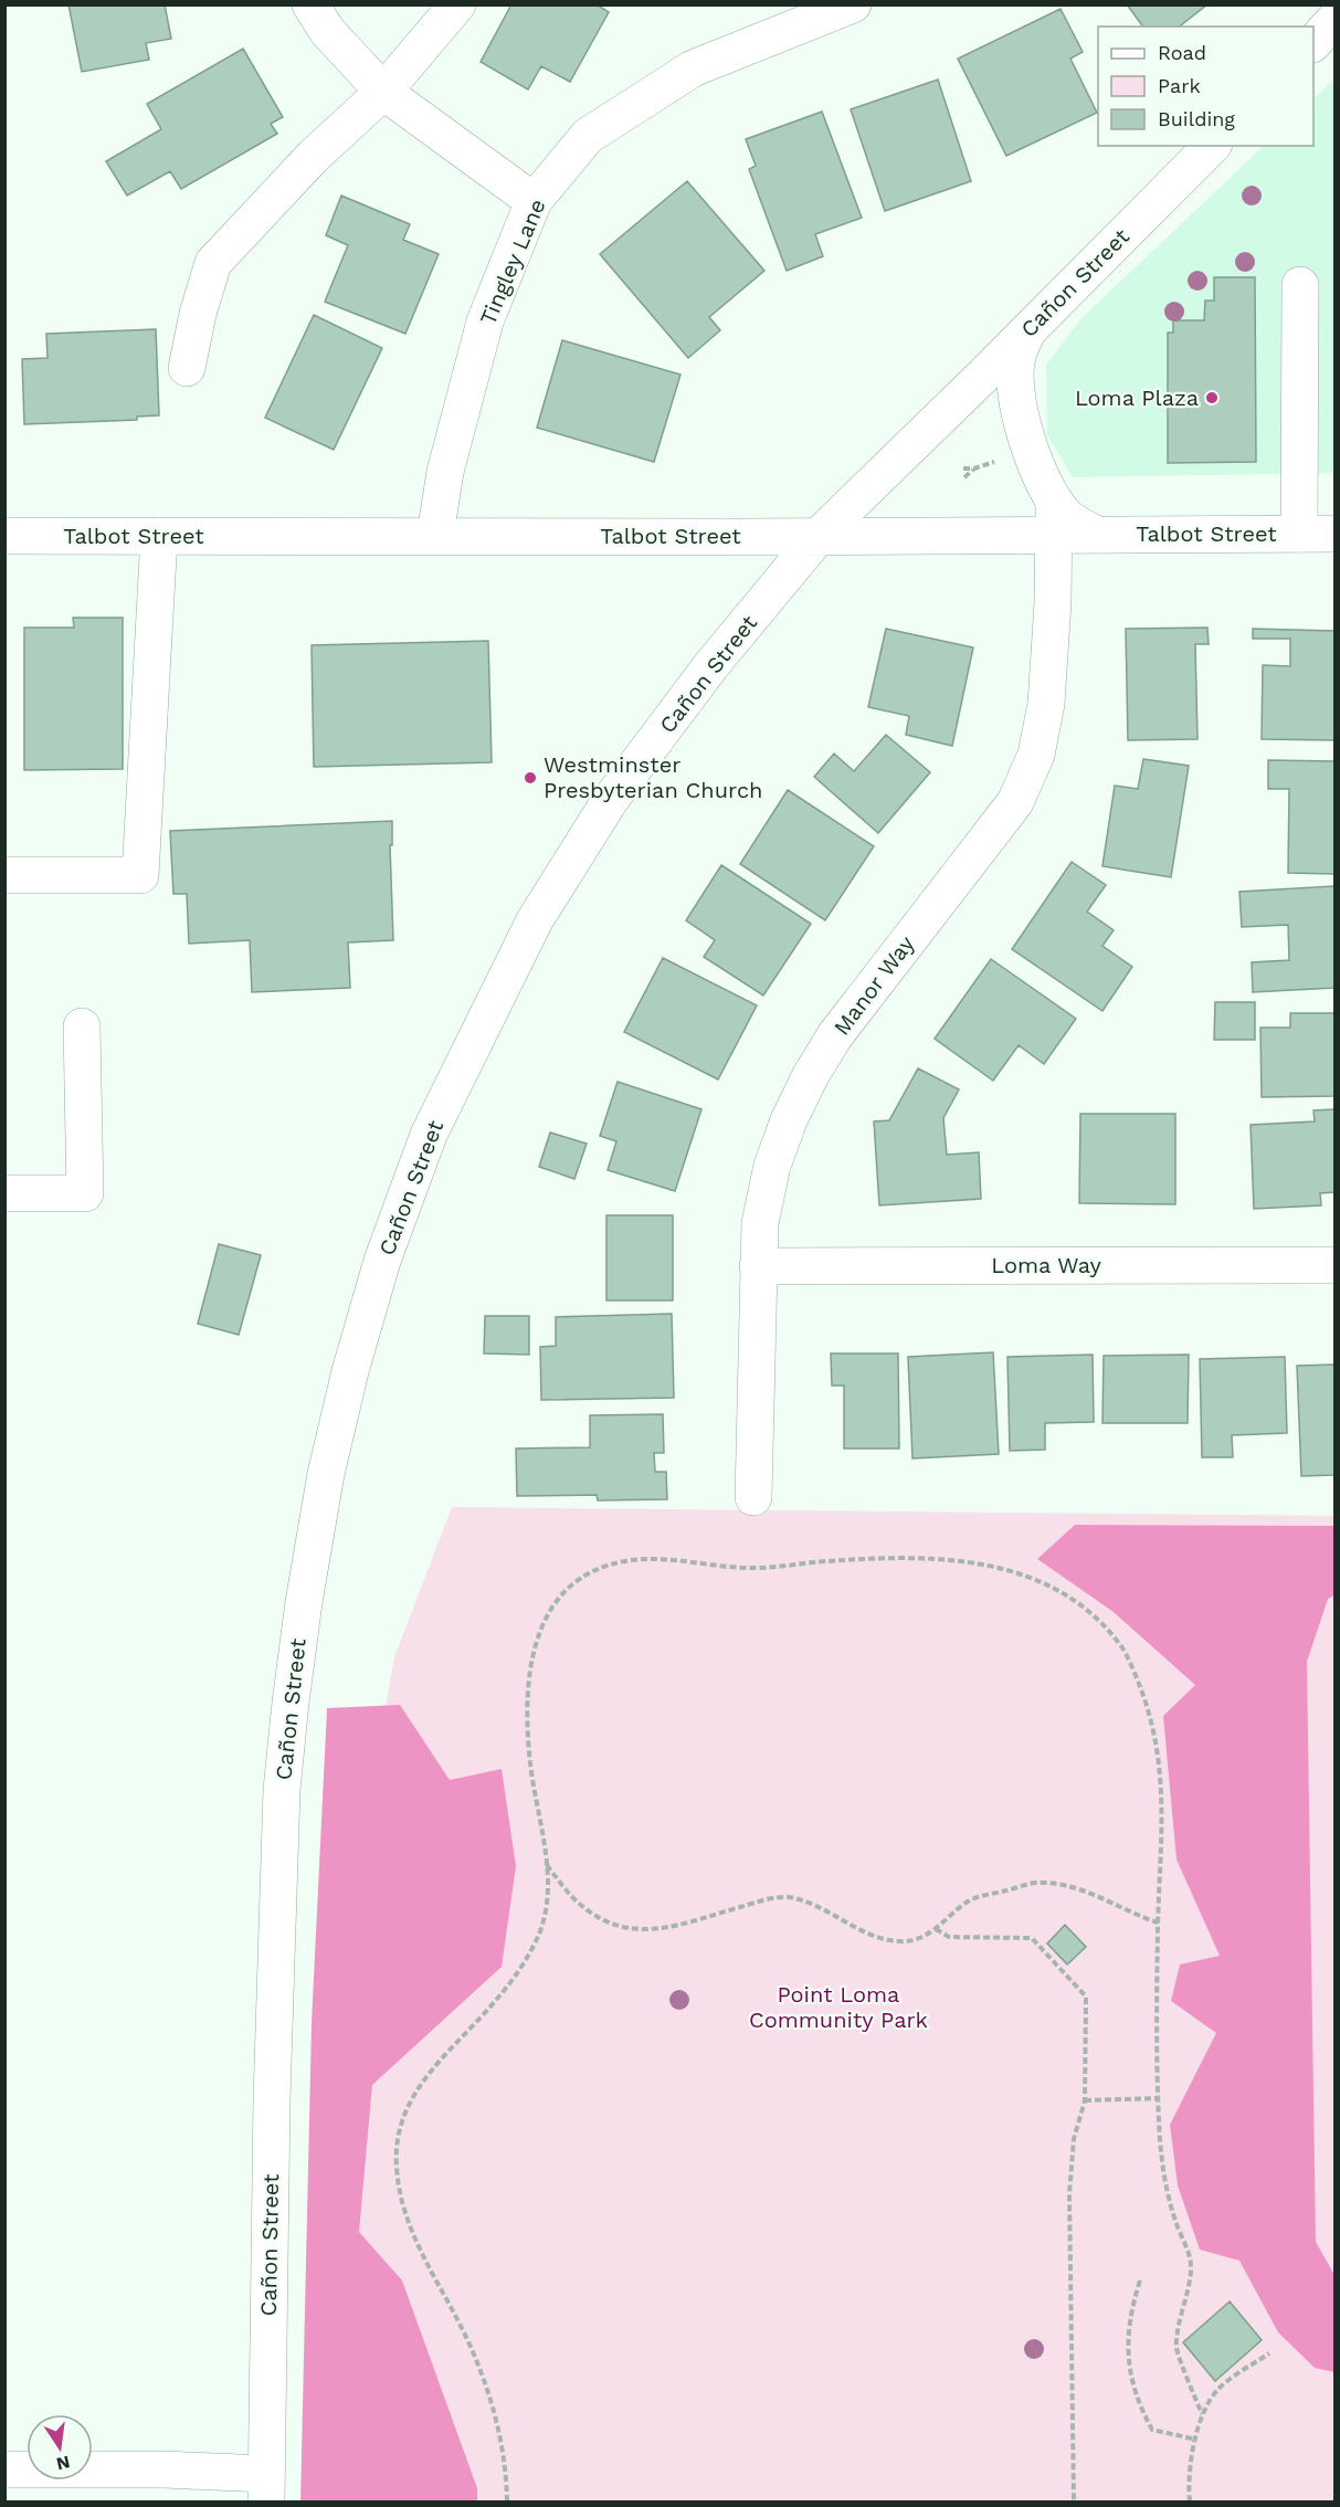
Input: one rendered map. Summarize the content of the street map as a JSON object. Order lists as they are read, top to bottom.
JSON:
{
  "streets": {
    "main road": [
      "Tingley Lane",
      "Cañon Street",
      "Talbot Street",
      "Manor Way",
      "Loma Way"
    ]
  },
  "crossings": [
    ["Tingley Lane", "Talbot Street"],
    ["Cañon Street", "Talbot Street"],
    ["Talbot Street", "Manor Way"],
    ["Manor Way", "Loma Way"]
  ],
  "parks": ["Point Loma Community Park"],
  "places": ["Loma Plaza", "Westminster Presbyterian Church"],
  "legend": ["Road", "Park", "Building"],
  "north": "bottom"
}
